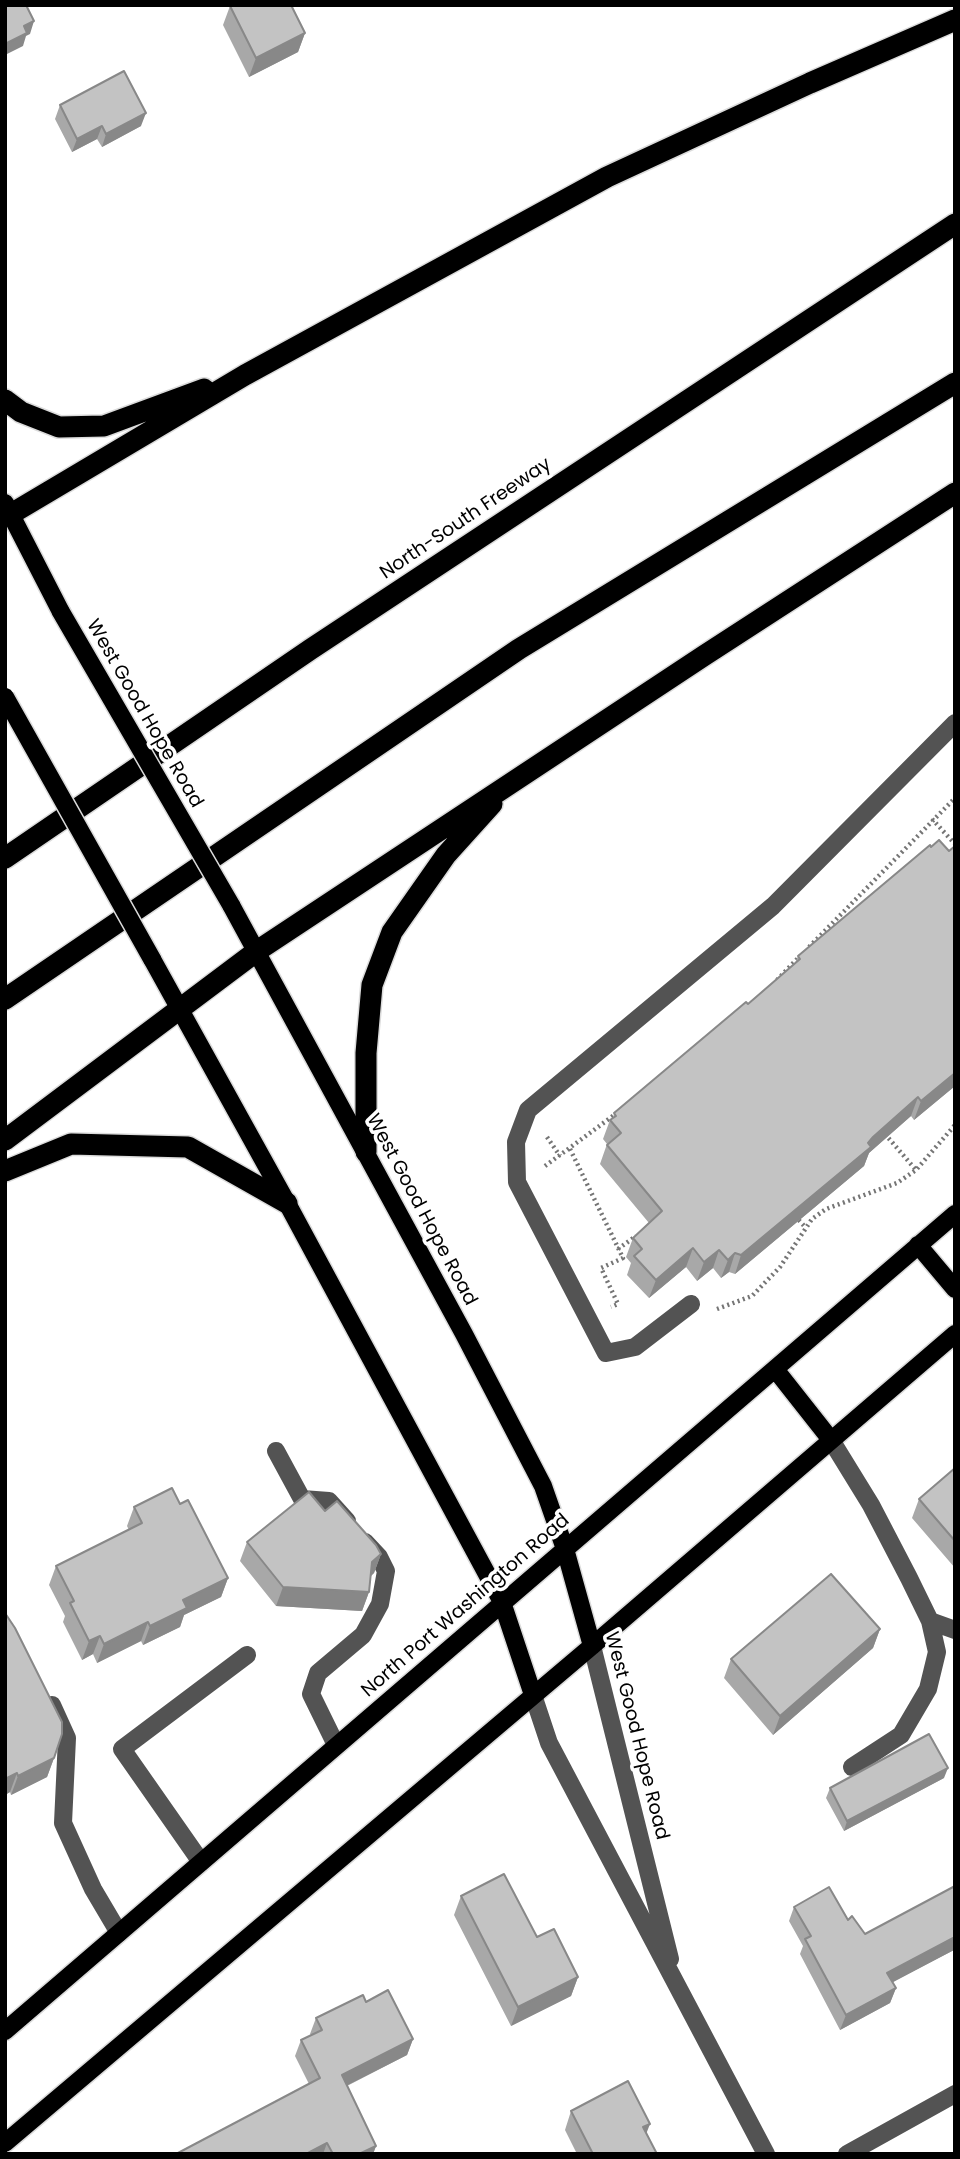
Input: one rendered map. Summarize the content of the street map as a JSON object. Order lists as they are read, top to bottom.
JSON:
{
  "streets": {
    "highway": ["North-South Freeway"],
    "main road": ["West Good Hope Road", "North Port Washington Road"]
  },
  "crossings": [
    ["West Good Hope Road", "North Port Washington Road"]
  ]
}
